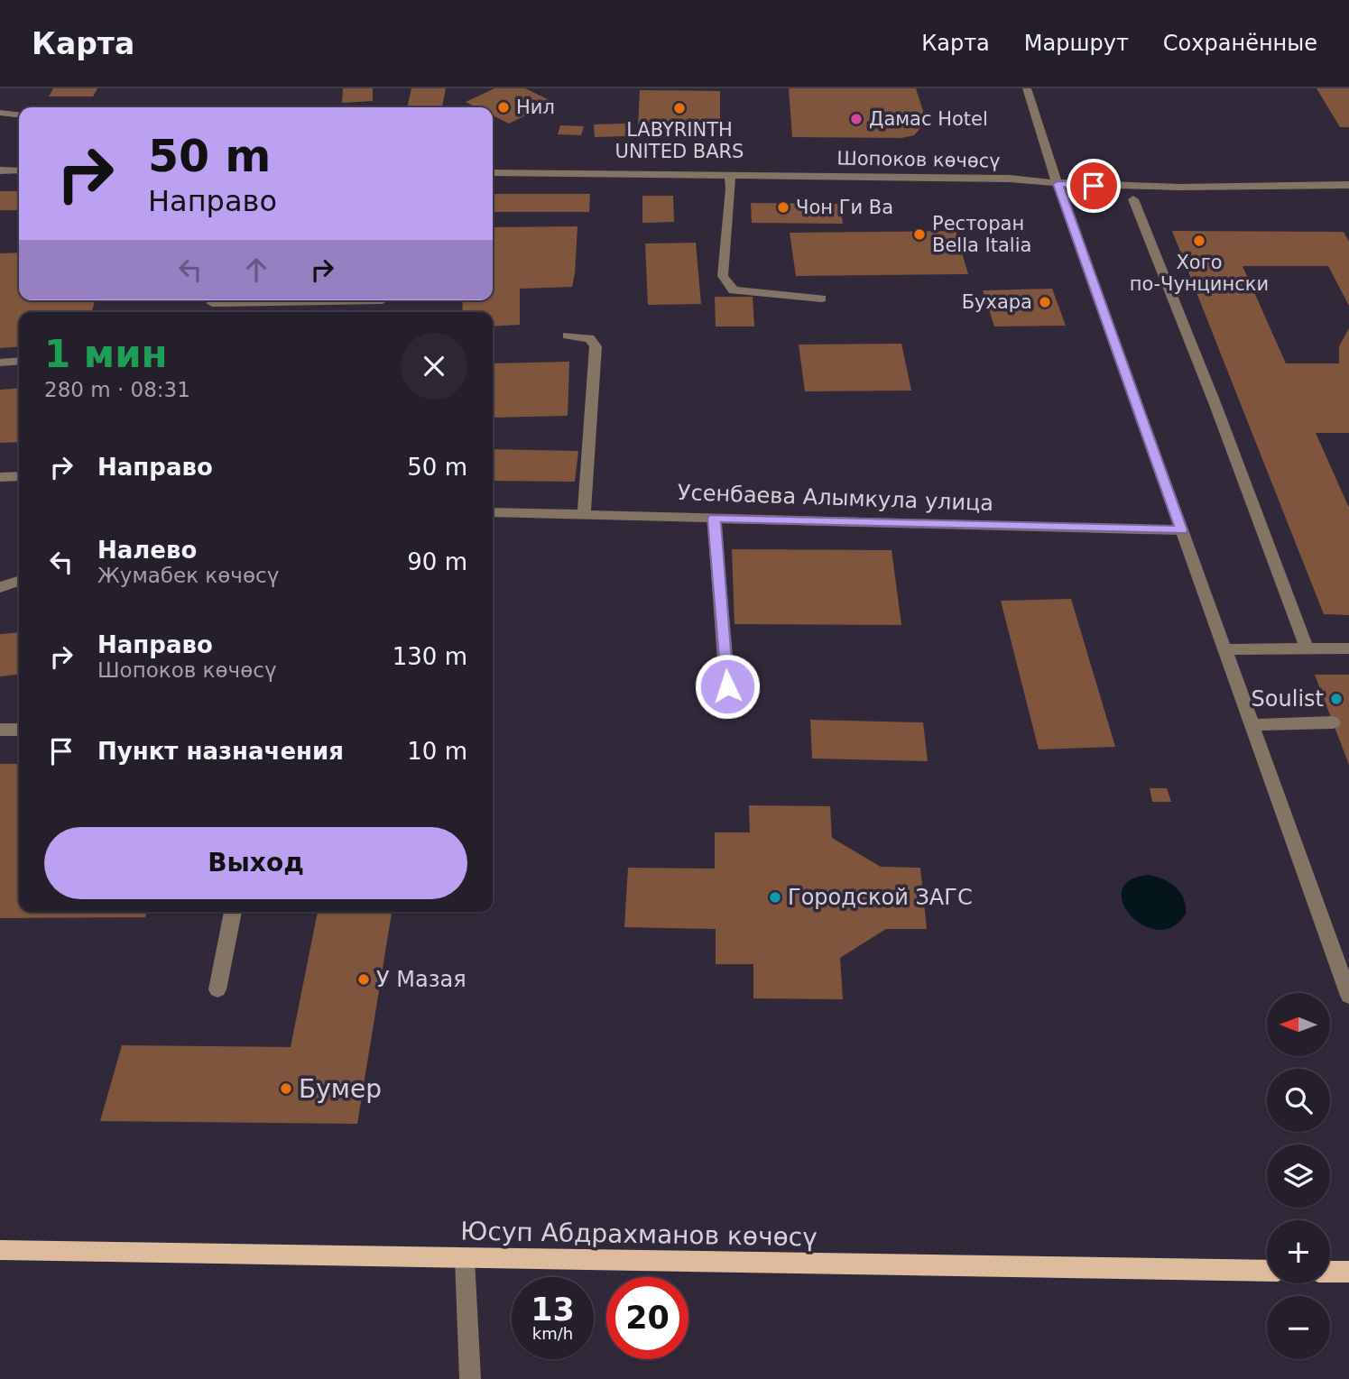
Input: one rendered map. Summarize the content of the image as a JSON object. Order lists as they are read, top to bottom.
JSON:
{
  "streets": {
    "main road": ["Юсуп Абдрахманов көчөсү"],
    "street": ["Шопоков көчөсү", "Усенбаева Алымкула улица"]
  },
  "places": [
    "Нил",
    "LABYRINTH UNITED BARS",
    "Дамас Hotel",
    "Чон Ги Ва",
    "Ресторан Bella Italia",
    "Хого по-Чунцински",
    "Бухара",
    "Soulist",
    "Городской ЗАГС",
    "У Мазая",
    "Бумер"
  ],
  "north": "left",
  "page": {
    "header": "Карта",
    "nav": ["Карта", "Маршрут", "Сохранённые"],
    "turn": ["50 m", "Направо"],
    "heading": ["1 мин", "280 m · 08:31"],
    "list": [
      {
        "name": "Направо",
        "value": "50 m"
      },
      {
        "name": "Налево",
        "note": "Жумабек көчөсү",
        "value": "90 m"
      },
      {
        "name": "Направо",
        "note": "Шопоков көчөсү",
        "value": "130 m"
      },
      {
        "name": "Пункт назначения",
        "value": "10 m"
      }
    ],
    "buttons": "Выход",
    "map_buttons": ["+", "−"],
    "speed": "13 km/h",
    "limit": "20"
  }
}
